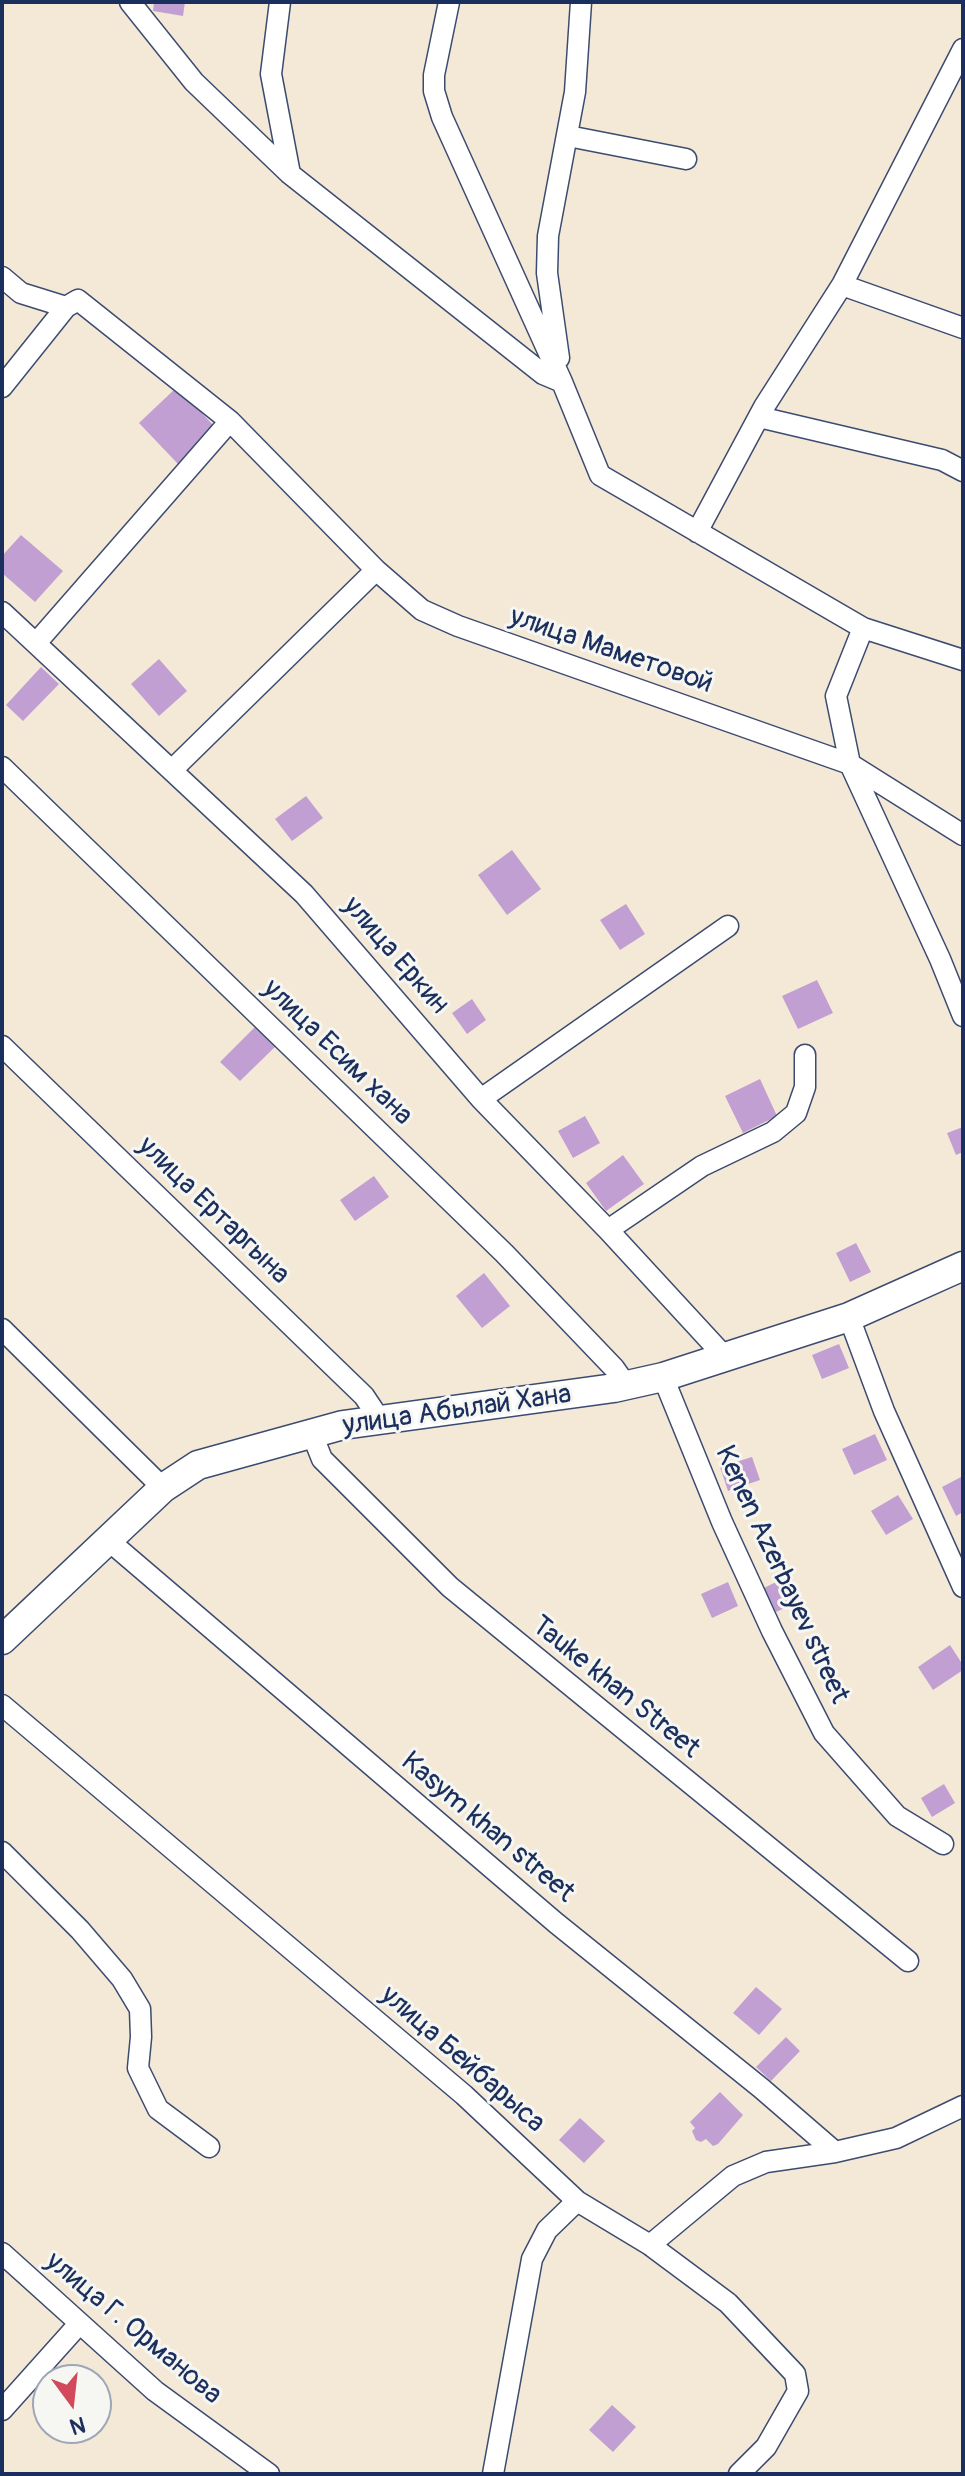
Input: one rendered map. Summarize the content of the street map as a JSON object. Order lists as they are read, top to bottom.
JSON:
{
  "streets": {
    "street": [
      "улица Маметовой",
      "улица Еркин",
      "улица Есим хана",
      "улица Ертаргына",
      "улица Абылай Хана",
      "Kenen Azerbayev street",
      "Tauke khan Street",
      "Kasym khan street",
      "улица Бейбарыса",
      "улица Г. Орманова"
    ]
  },
  "crossings": [
    ["улица Еркин", "улица Абылай Хана"],
    ["улица Есим хана", "улица Абылай Хана"],
    ["улица Ертаргына", "улица Абылай Хана"],
    ["улица Абылай Хана", "Kenen Azerbayev street"],
    ["улица Абылай Хана", "Tauke khan Street"],
    ["улица Абылай Хана", "Kasym khan street"]
  ],
  "north": "bottom"
}
